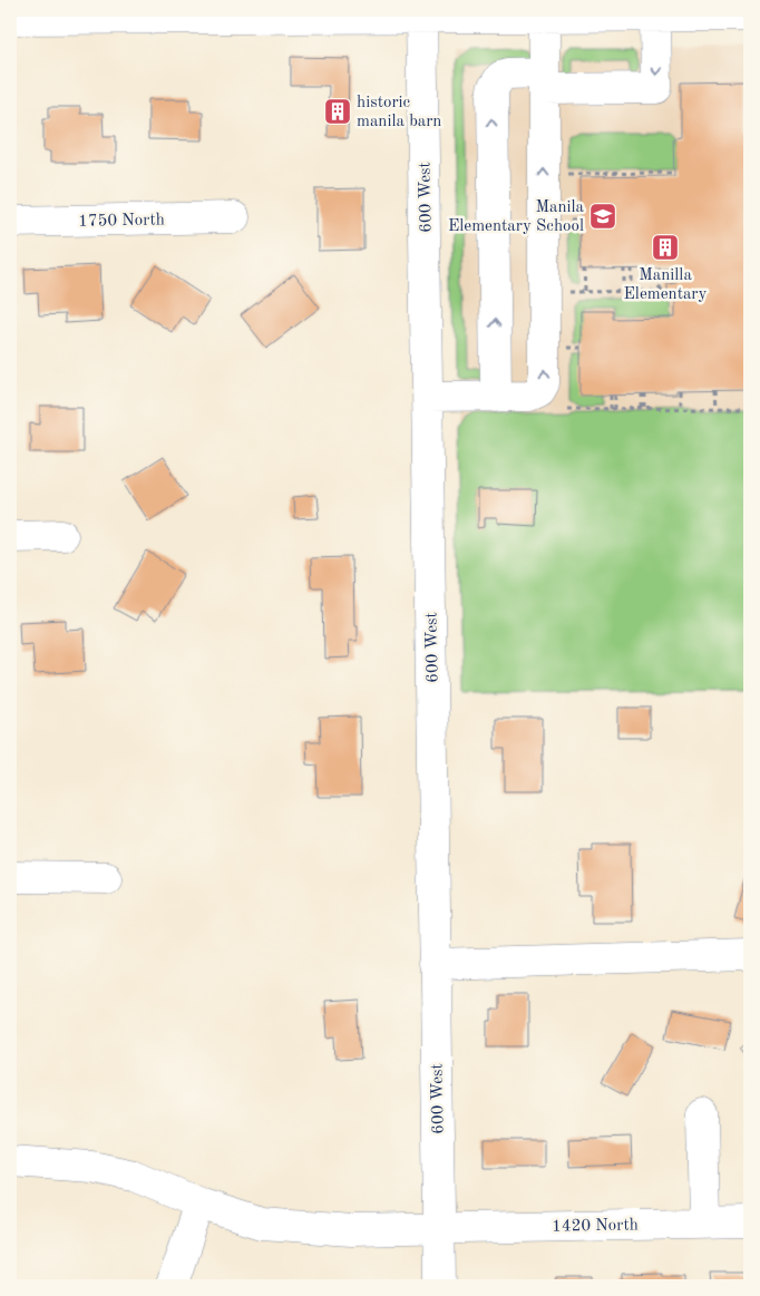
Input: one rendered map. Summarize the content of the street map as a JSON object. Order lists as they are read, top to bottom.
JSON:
{
  "streets": {
    "street": ["600 West", "1750 North", "1420 North"]
  },
  "crossings": [
    ["600 West", "1420 North"]
  ],
  "places": {
    "building": ["historic manila barn", "Manilla Elementary"],
    "school or university": ["Manila Elementary School"]
  }
}
